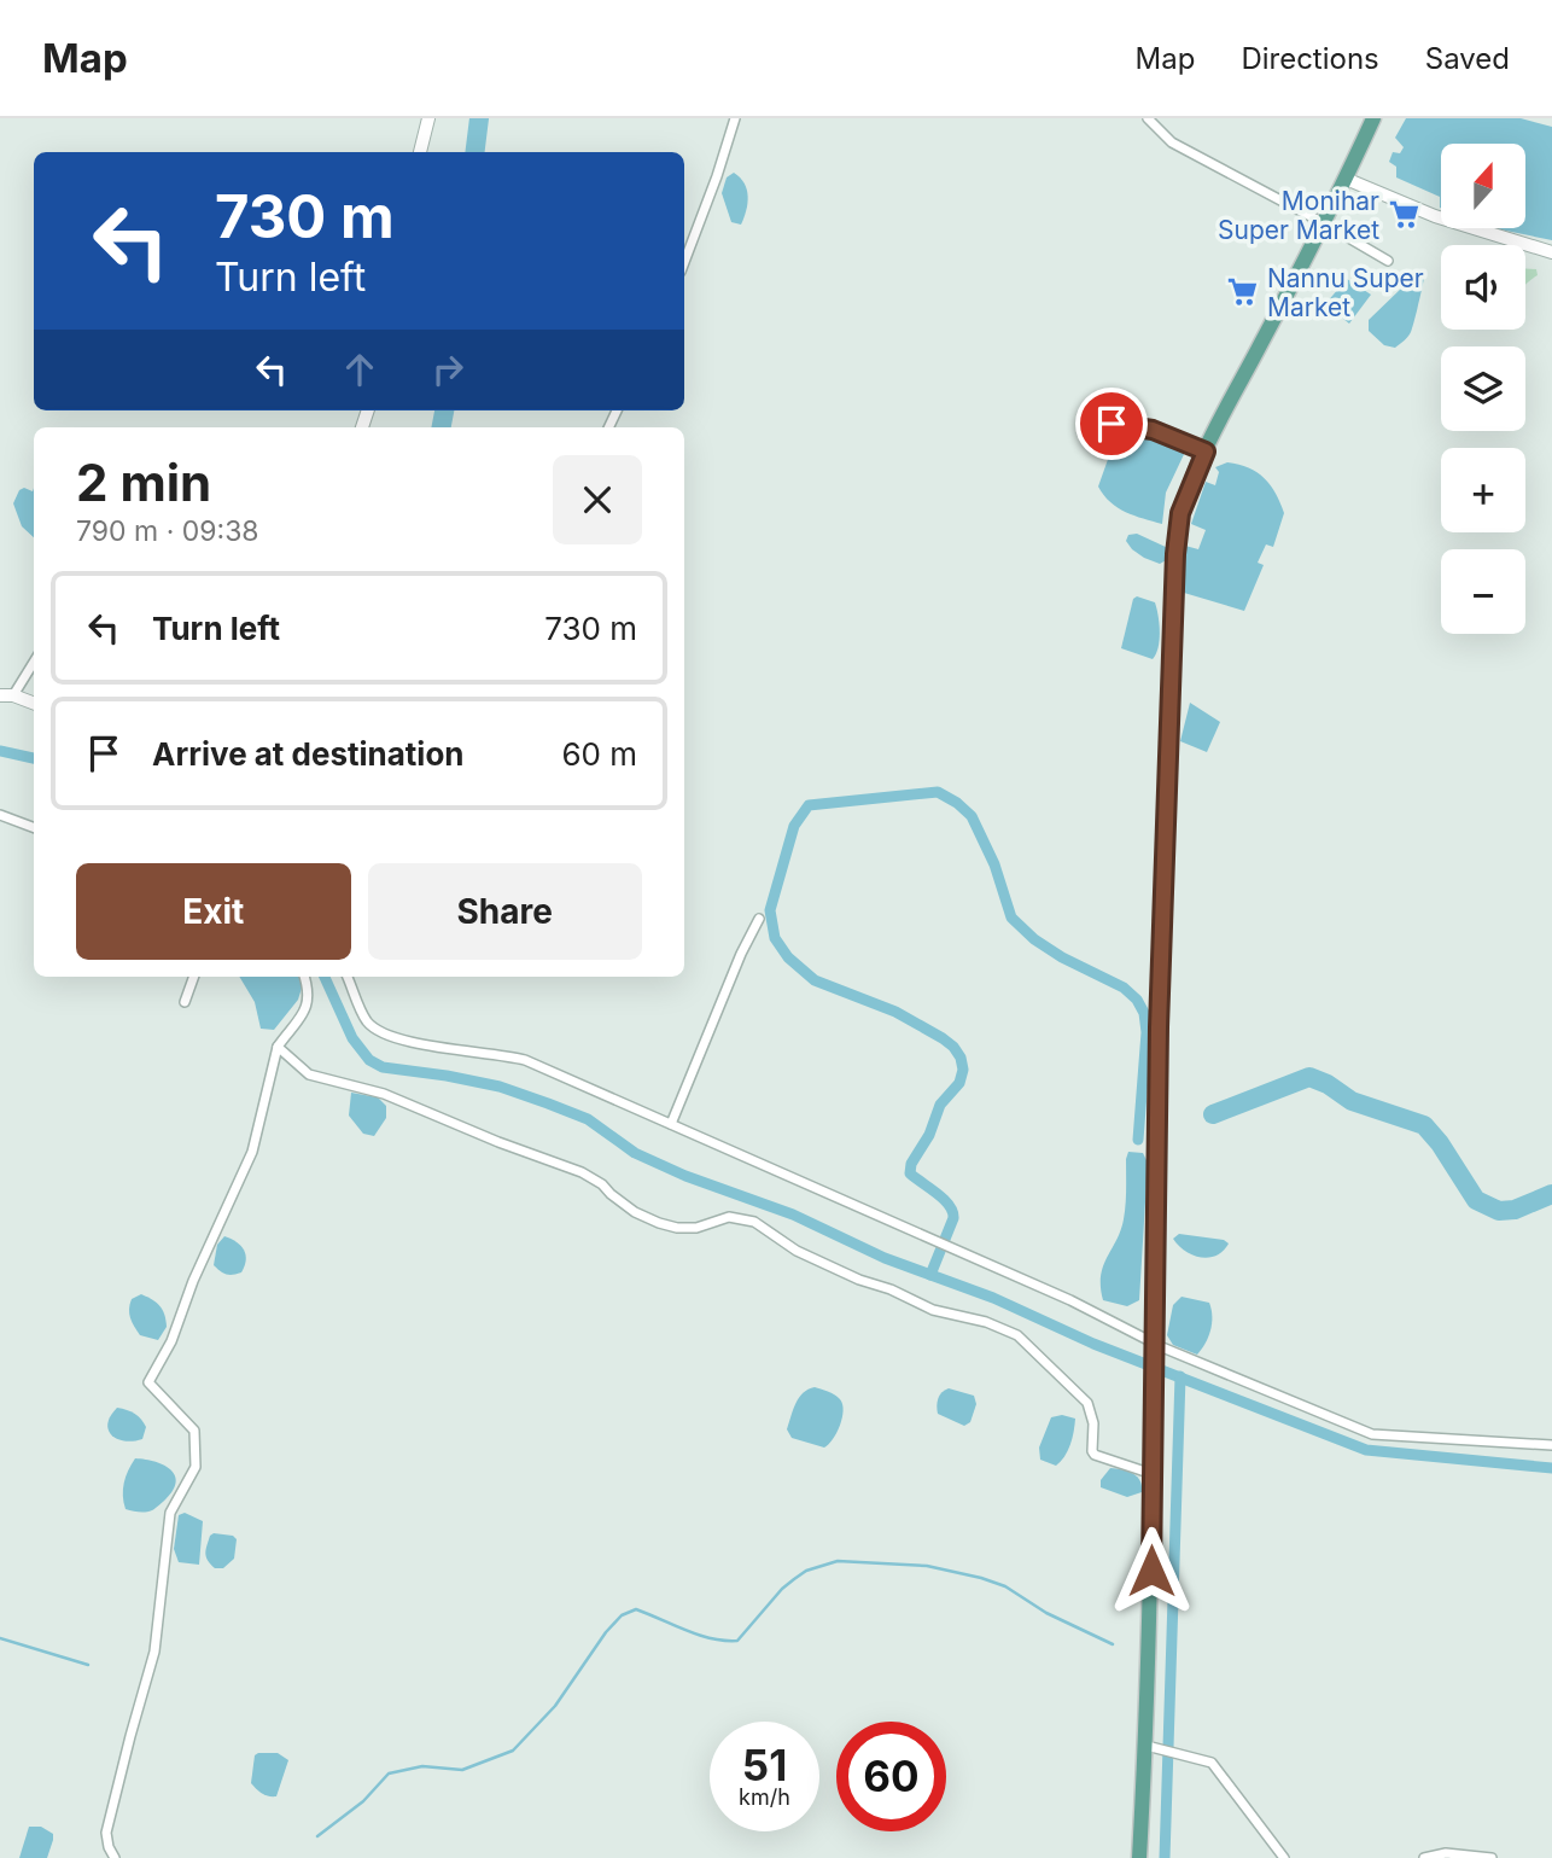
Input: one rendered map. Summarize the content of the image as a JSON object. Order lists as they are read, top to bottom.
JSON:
{
  "places": {
    "supermarket": ["Monihar Super Market", "Nannu Super Market"]
  },
  "north": "top",
  "page": {
    "header": "Map",
    "nav": ["Map", "Directions", "Saved"],
    "map_buttons": ["+", "−"],
    "turn": ["730 m", "Turn left"],
    "heading": ["2 min", "790 m · 09:38"],
    "list": [
      {
        "name": "Turn left",
        "value": "730 m"
      },
      {
        "name": "Arrive at destination",
        "value": "60 m"
      }
    ],
    "buttons": ["Exit", "Share"],
    "speed": "51 km/h",
    "limit": "60"
  }
}
